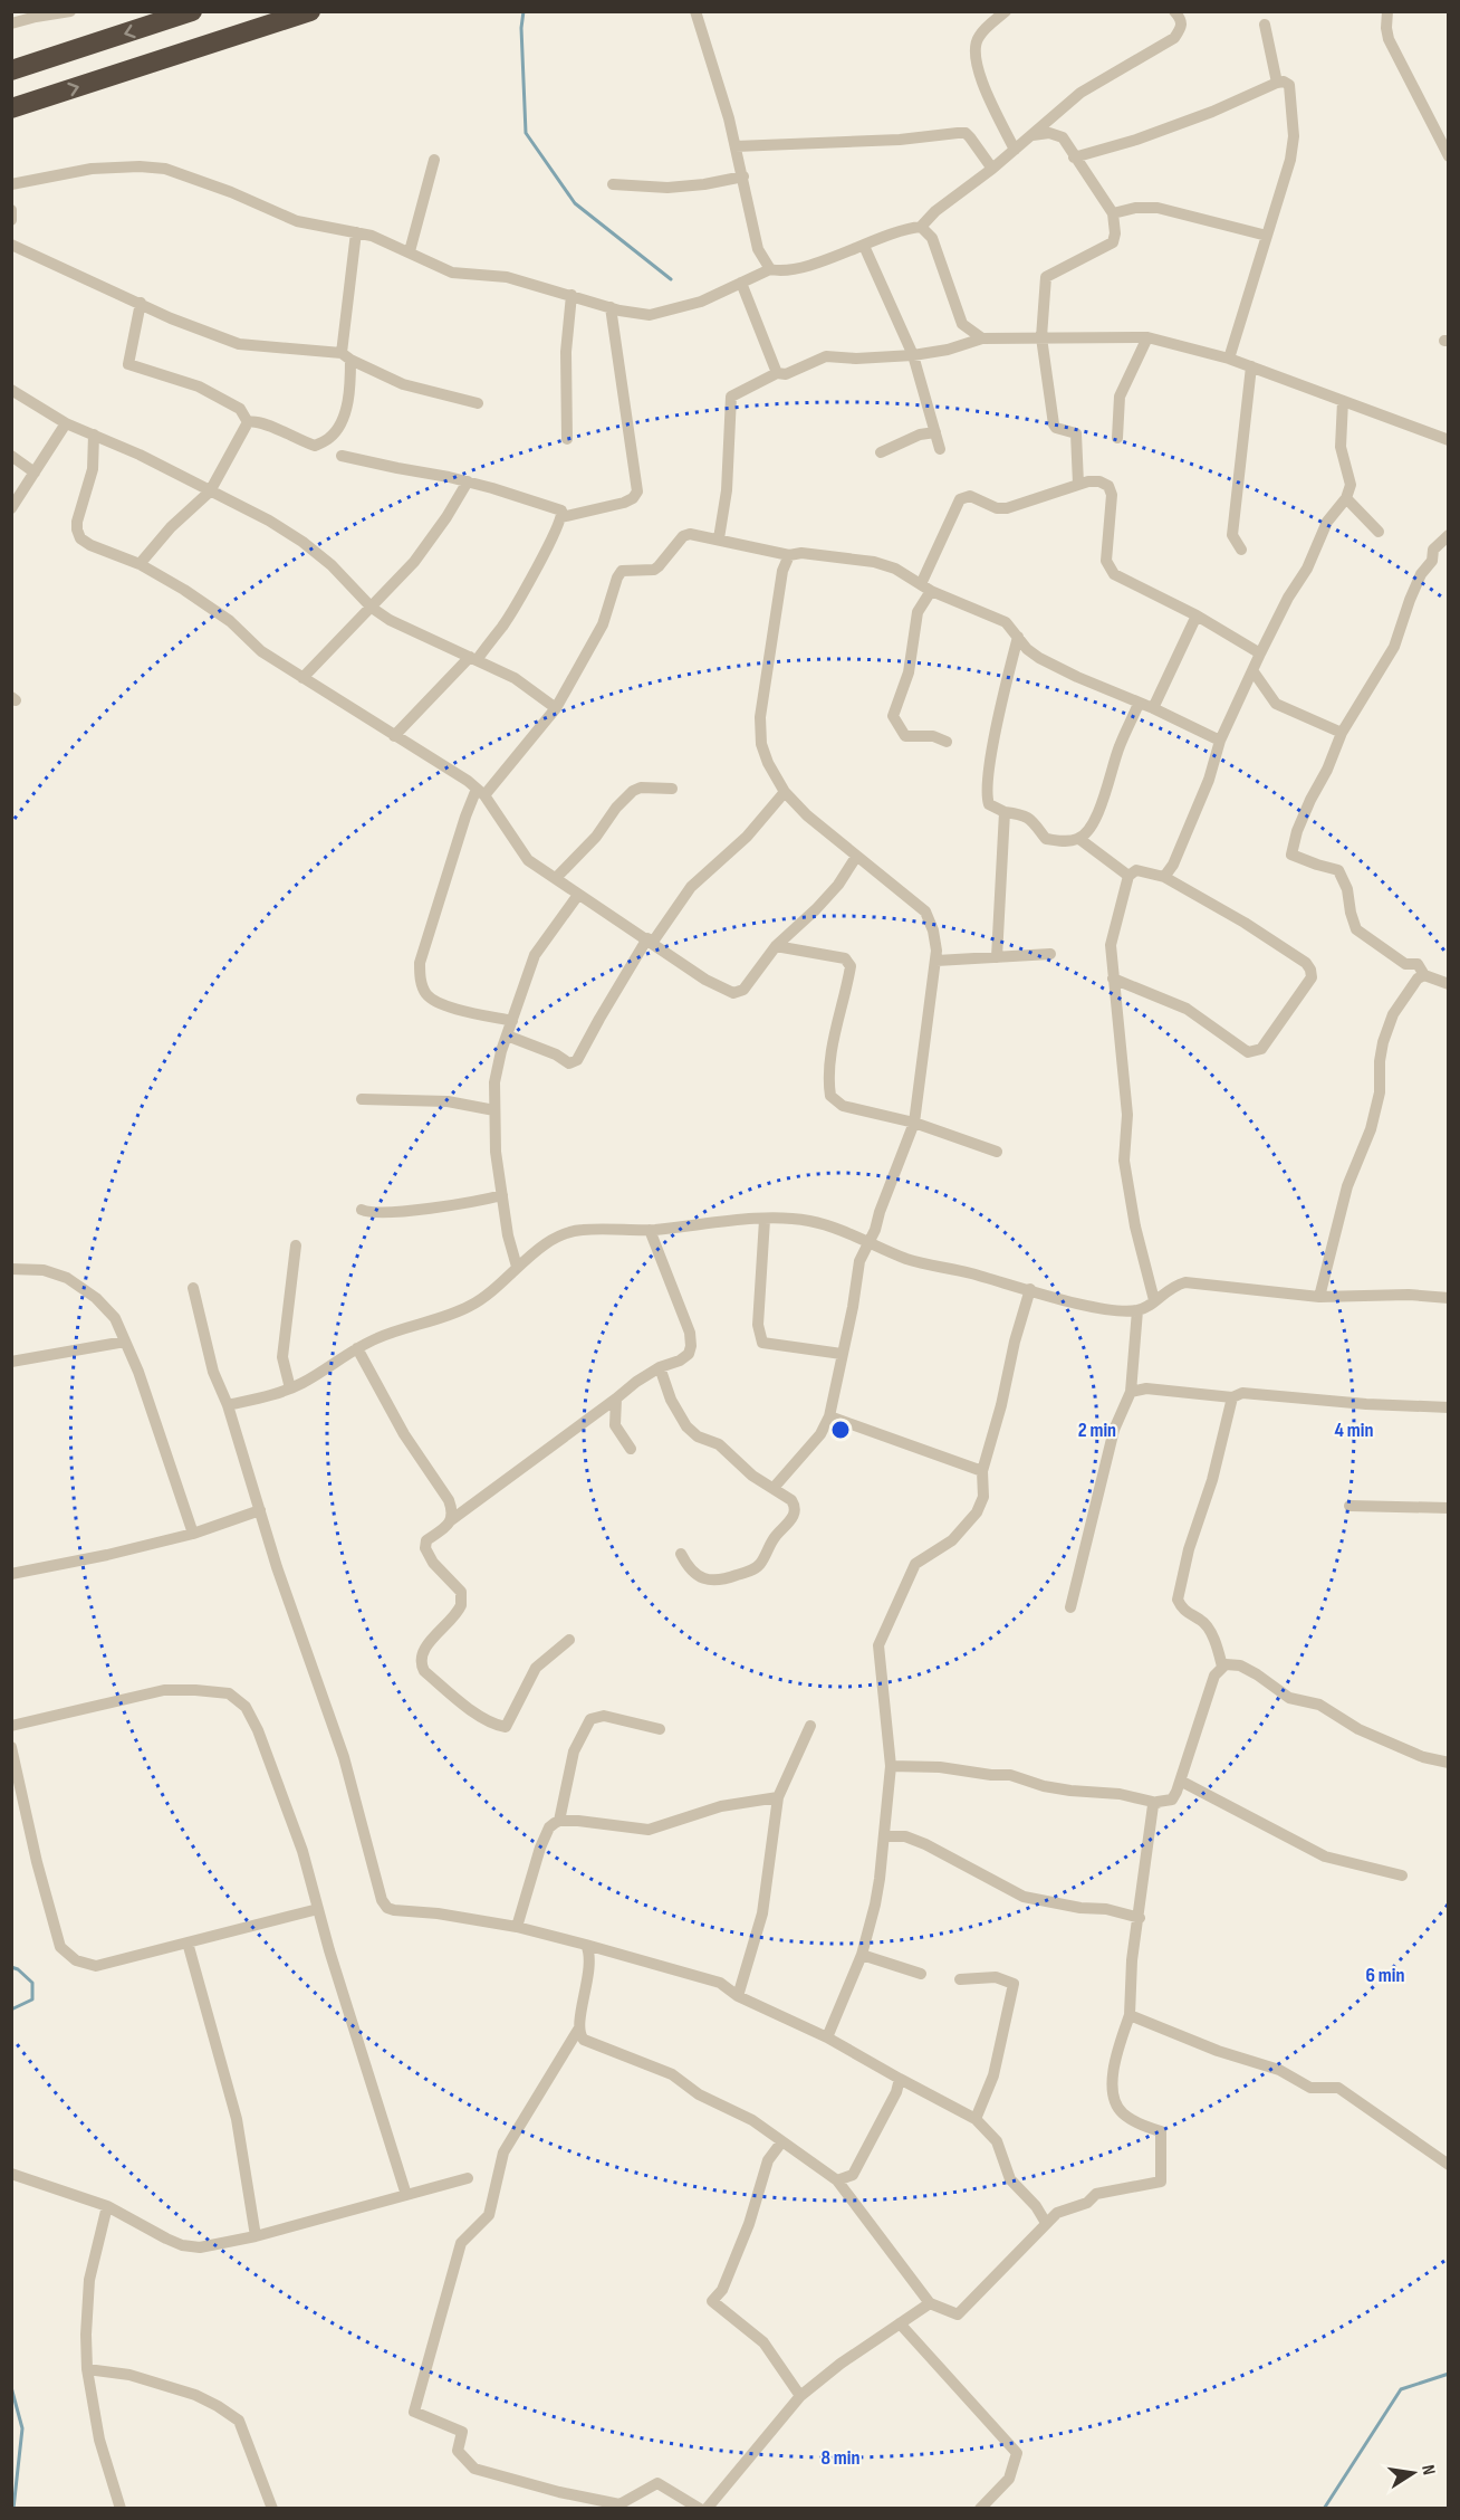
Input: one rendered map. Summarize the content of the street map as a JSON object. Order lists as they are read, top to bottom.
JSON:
{
  "north": "right",
  "rings": [
    "2 min",
    "4 min",
    "6 min",
    "8 min"
  ]
}
